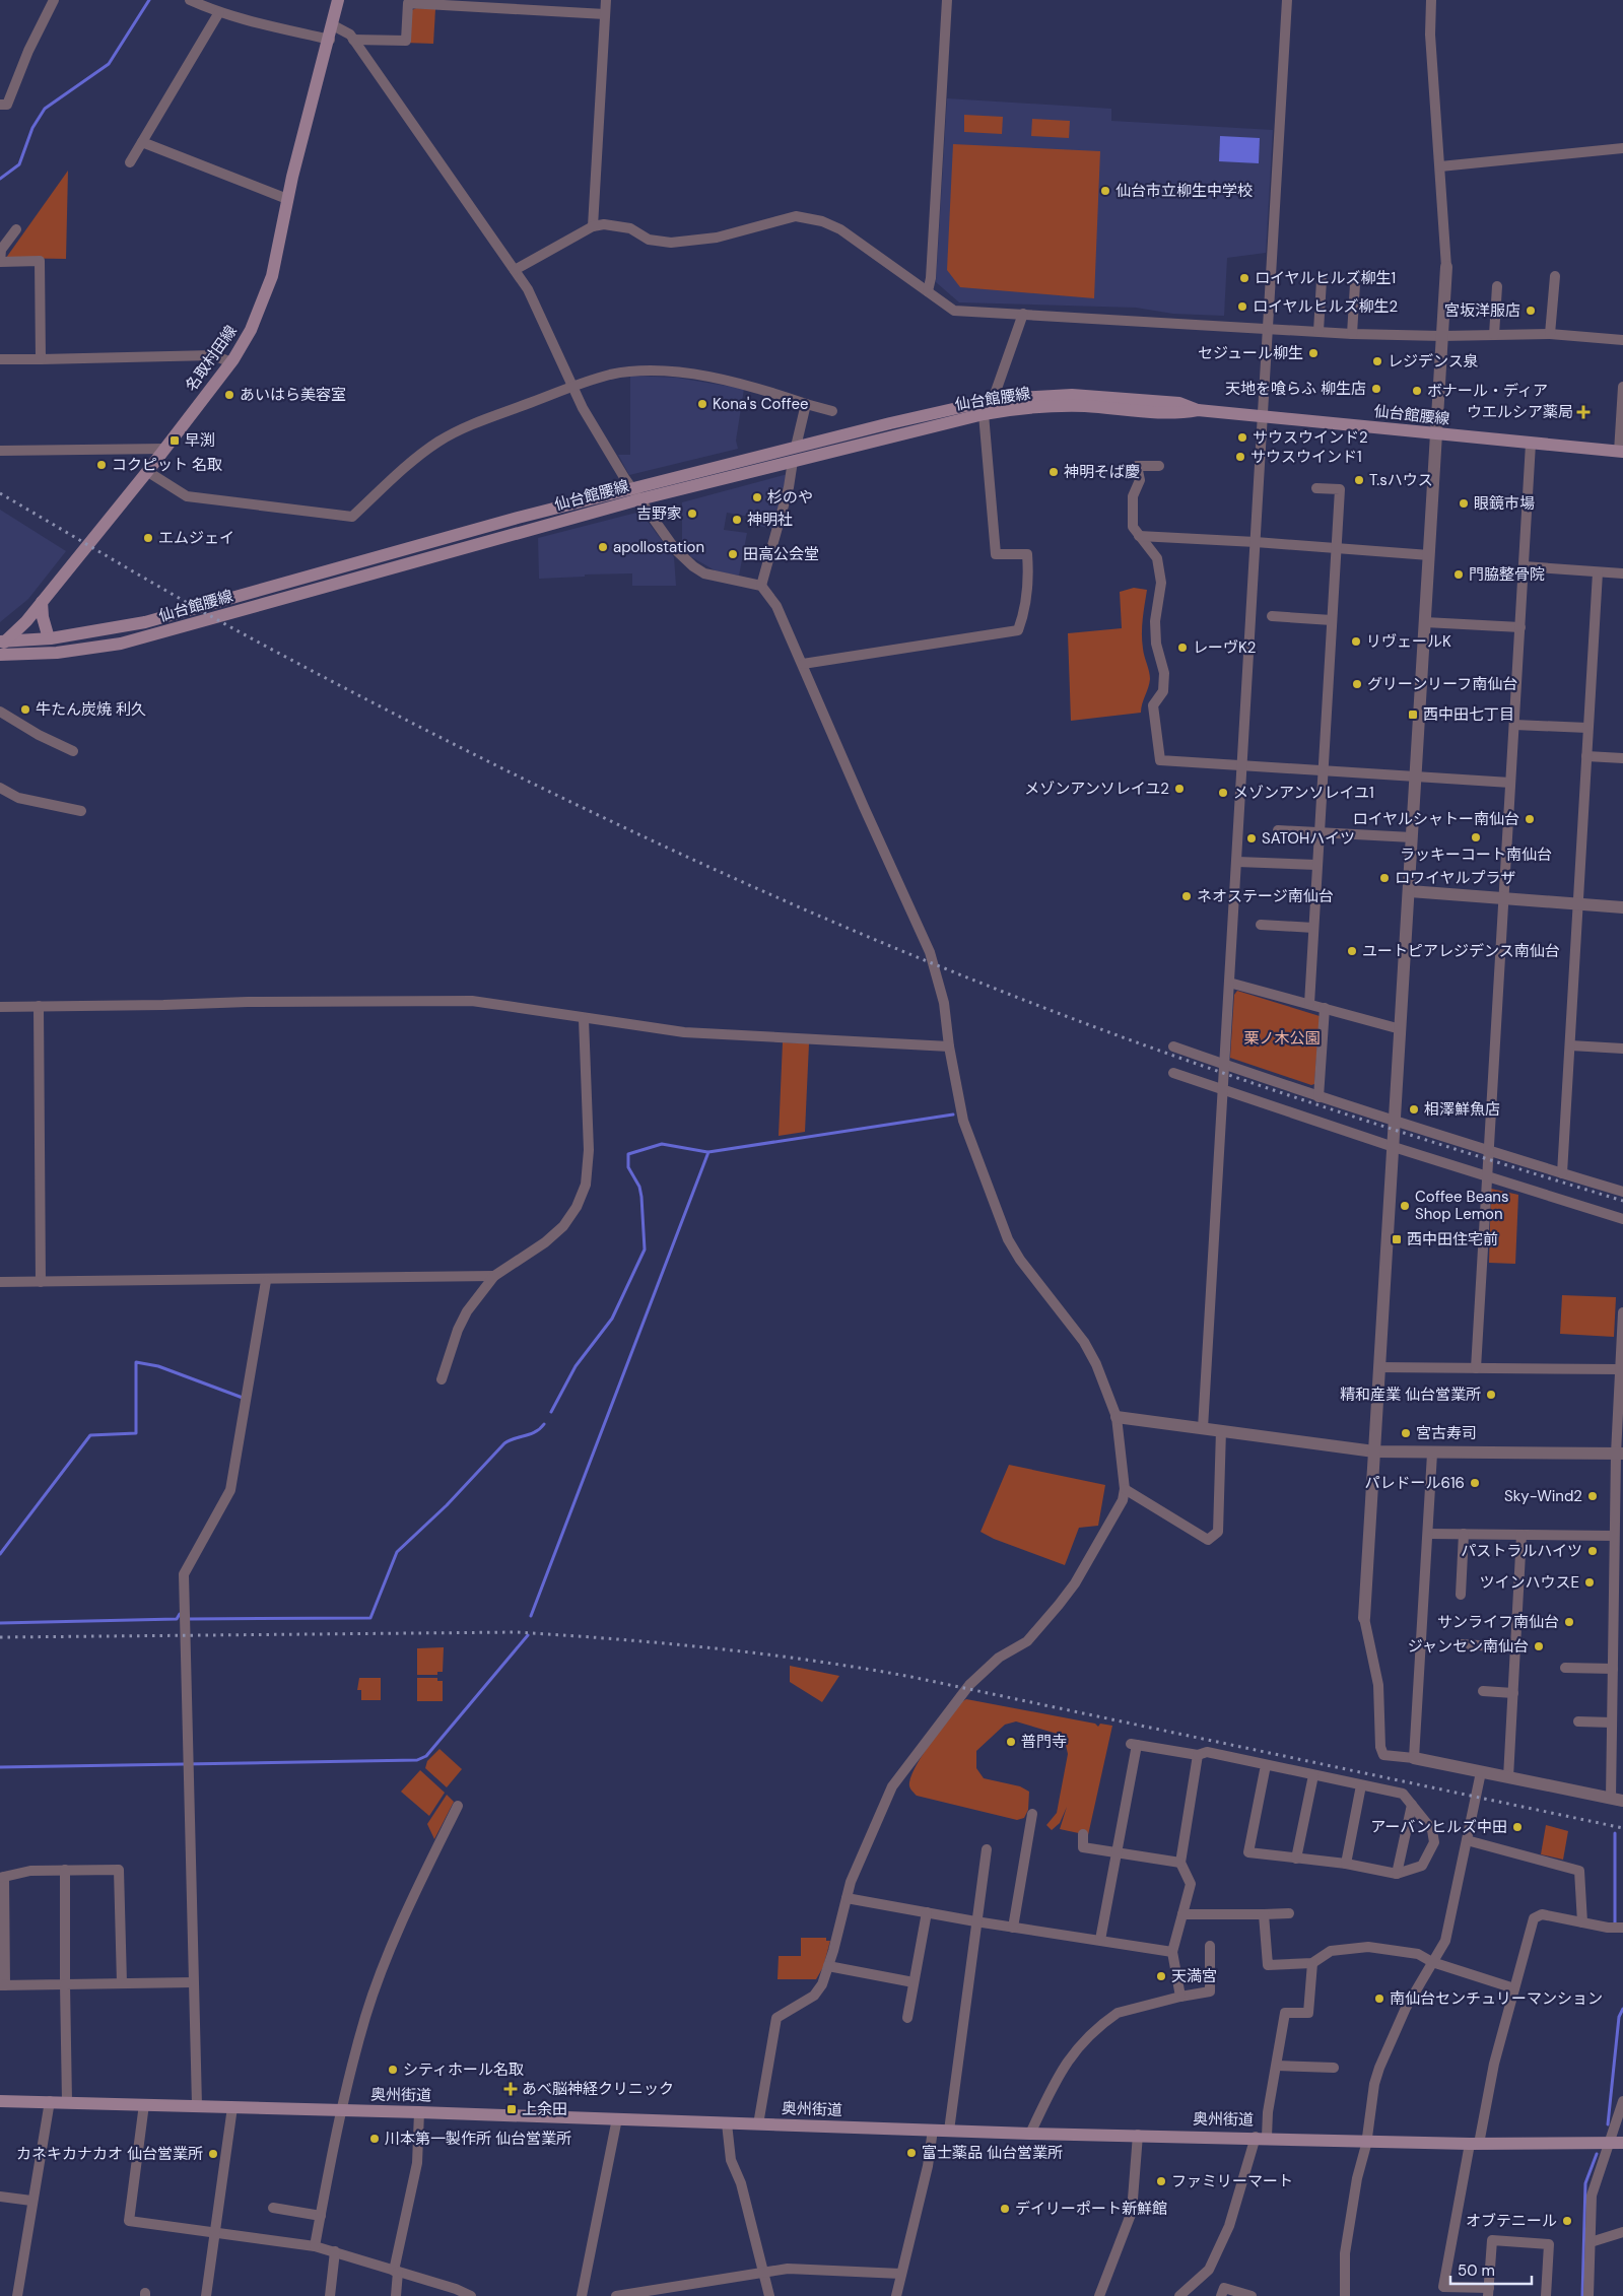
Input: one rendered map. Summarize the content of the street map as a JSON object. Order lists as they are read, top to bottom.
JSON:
{
  "streets": {
    "main road": ["名取村田線", "仙台館腰線", "奥州街道"]
  },
  "crossings": [
    ["名取村田線", "仙台館腰線"]
  ],
  "parks": ["栗ノ木公園"],
  "places": {
    "other": [
      "仙台市立柳生中学校",
      "ロイヤルヒルズ柳生1",
      "ロイヤルヒルズ柳生2",
      "宮坂洋服店",
      "セジュール柳生",
      "レジデンス泉",
      "天地を喰らふ 柳生店",
      "ボナール・ディア",
      "あいはら美容室",
      "Kona's Coffee",
      "サウスウインド2",
      "サウスウインド1",
      "コクピット 名取",
      "神明そば慶",
      "T.sハウス",
      "杉のや",
      "眼鏡市場",
      "吉野家",
      "神明社",
      "エムジェイ",
      "apollostation",
      "田高公会堂",
      "門脇整骨院",
      "リヴェールK",
      "レーヴK2",
      "グリーンリーフ南仙台",
      "牛たん炭焼 利久",
      "メゾンアンソレイユ2",
      "メゾンアンソレイユ1",
      "ロイヤルシャトー南仙台",
      "ラッキーコート南仙台",
      "SATOHハイツ",
      "ロワイヤルプラザ",
      "ネオステージ南仙台",
      "ユートピアレジデンス南仙台",
      "相澤鮮魚店",
      "Coffee Beans Shop Lemon",
      "精和産業 仙台営業所",
      "宮古寿司",
      "パレドール616",
      "Sky-Wind2",
      "パストラルハイツ",
      "ツインハウスE",
      "サンライフ南仙台",
      "ジャンセン南仙台",
      "普門寺",
      "アーバンヒルズ中田",
      "天満宮",
      "南仙台センチュリーマンション",
      "シティホール名取",
      "川本第一製作所 仙台営業所",
      "富士薬品 仙台営業所",
      "カネキカナカオ 仙台営業所",
      "ファミリーマート",
      "デイリーポート新鮮館",
      "オブテニール"
    ],
    "health": ["ウエルシア薬局", "あべ脳神経クリニック"],
    "transit": [
      "早渕",
      "西中田七丁目",
      "西中田住宅前",
      "上余田"
    ]
  },
  "scale_bar": "50 m"
}
